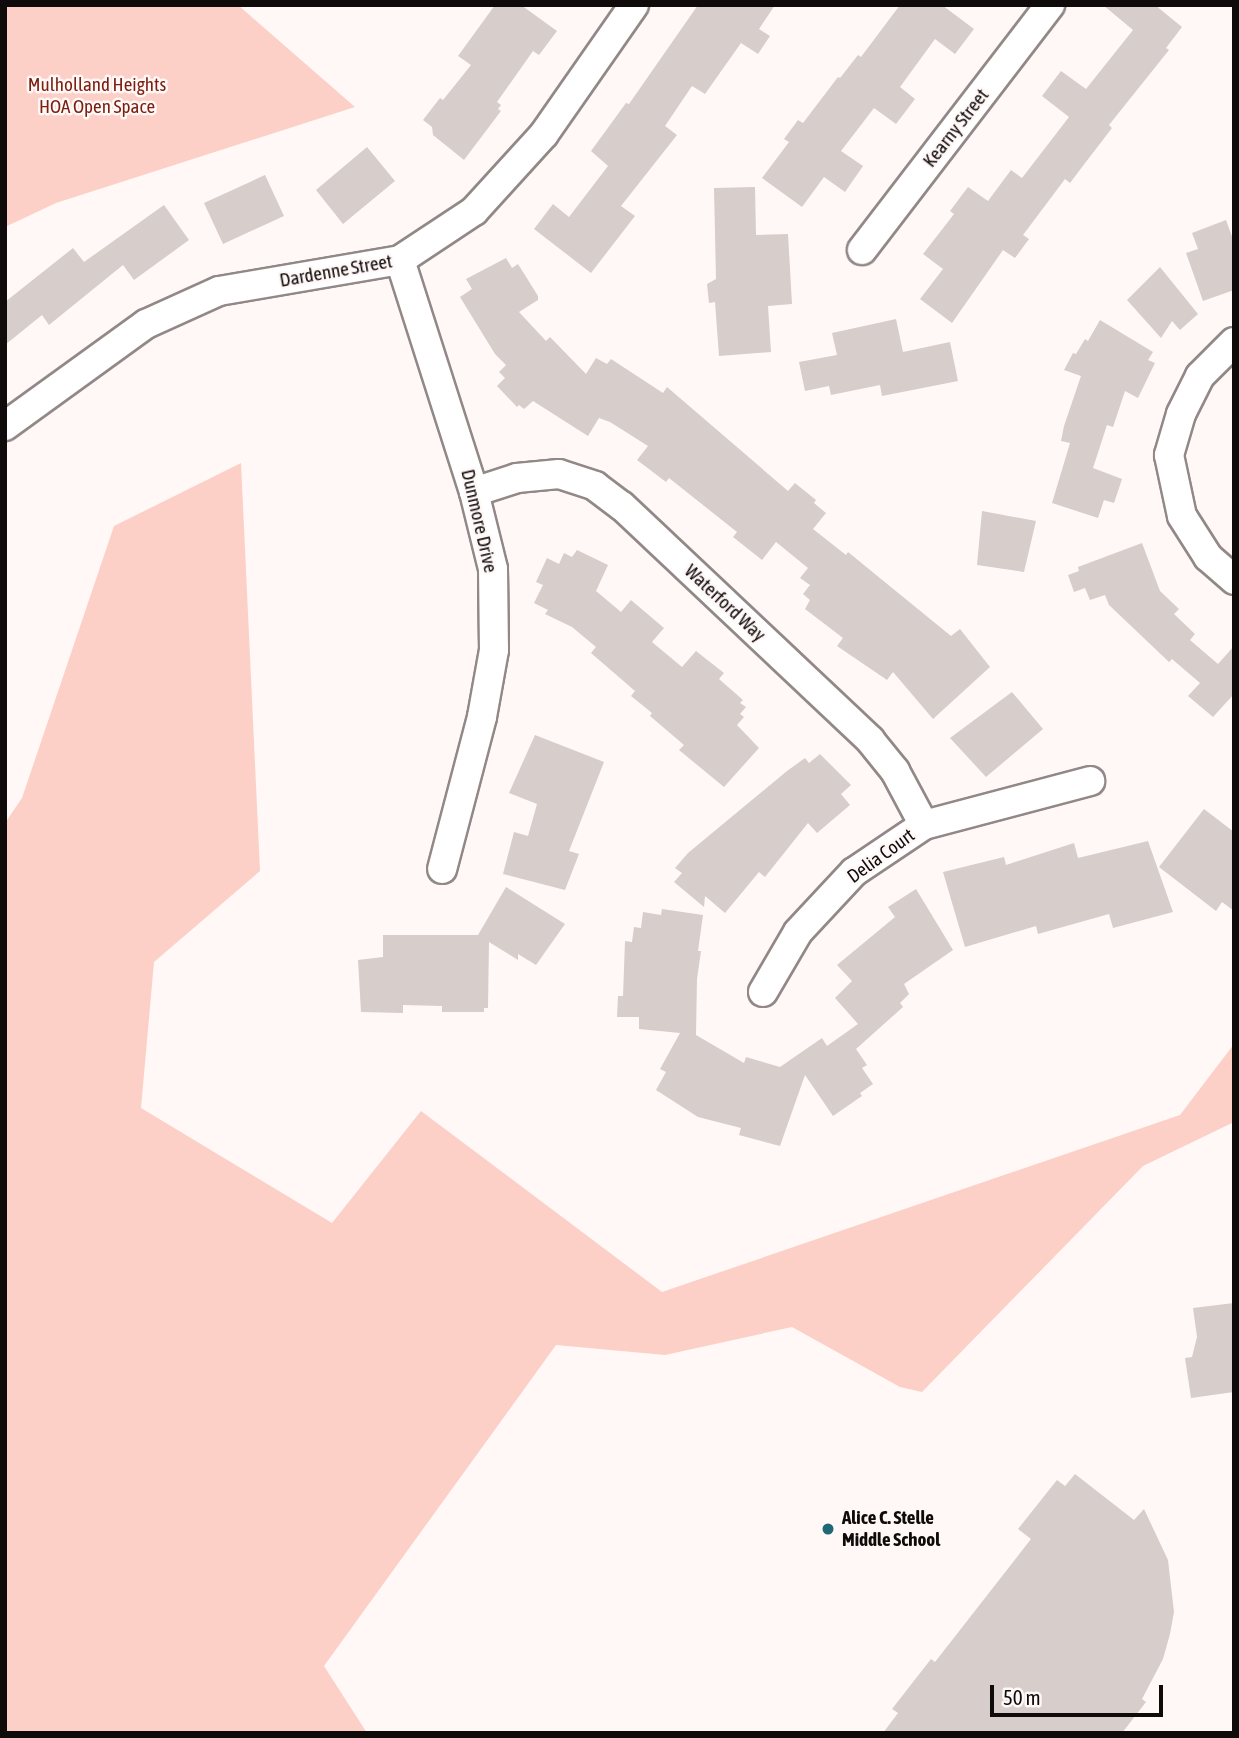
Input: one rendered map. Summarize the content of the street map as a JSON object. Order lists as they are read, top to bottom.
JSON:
{
  "streets": {
    "street": [
      "Kearny Street",
      "Dardenne Street",
      "Dunmore Drive",
      "Waterford Way",
      "Delia Court"
    ]
  },
  "crossings": [
    ["Dardenne Street", "Dunmore Drive"],
    ["Dunmore Drive", "Waterford Way"],
    ["Waterford Way", "Delia Court"]
  ],
  "parks": ["Mulholland Heights HOA Open Space"],
  "places": ["Alice C. Stelle Middle School"],
  "scale_bar": "50 m"
}
